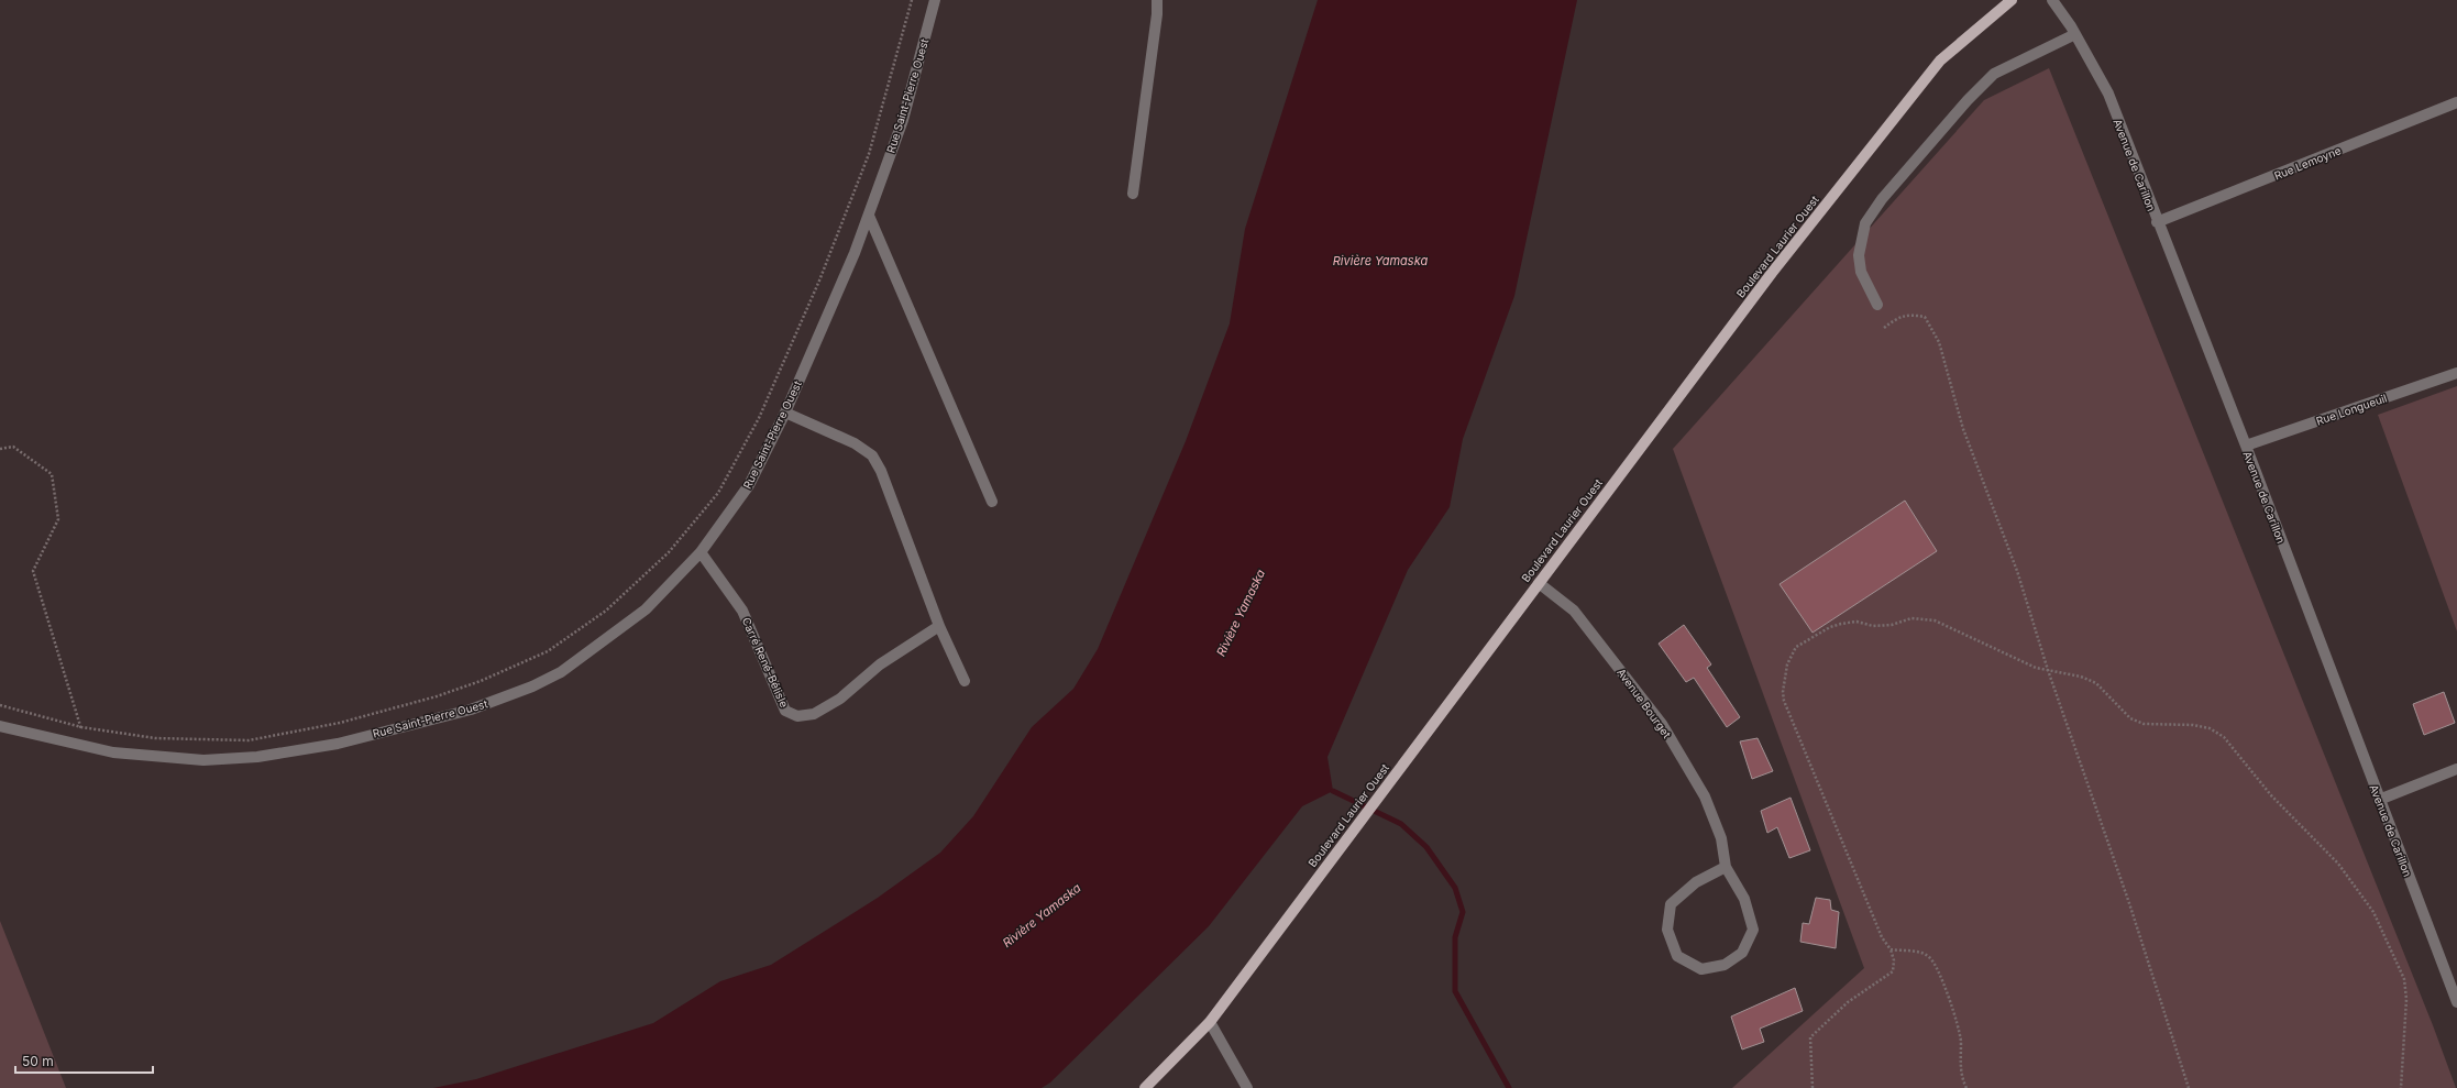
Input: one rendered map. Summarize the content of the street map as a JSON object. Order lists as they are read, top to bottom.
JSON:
{
  "streets": {
    "main road": ["Boulevard Laurier Ouest"],
    "street": [
      "Rue Saint-Pierre Ouest",
      "Rue Lemoyne",
      "Avenue de Carillon",
      "Rue Longueuil",
      "Carré René-Bélisle",
      "Avenue Bourget"
    ]
  },
  "crossings": [
    ["Rue Saint-Pierre Ouest", "Carré René-Bélisle"],
    ["Rue Lemoyne", "Avenue de Carillon"],
    ["Avenue de Carillon", "Rue Longueuil"],
    ["Boulevard Laurier Ouest", "Avenue Bourget"]
  ],
  "water": ["Rivière Yamaska"],
  "scale_bar": "50 m"
}
